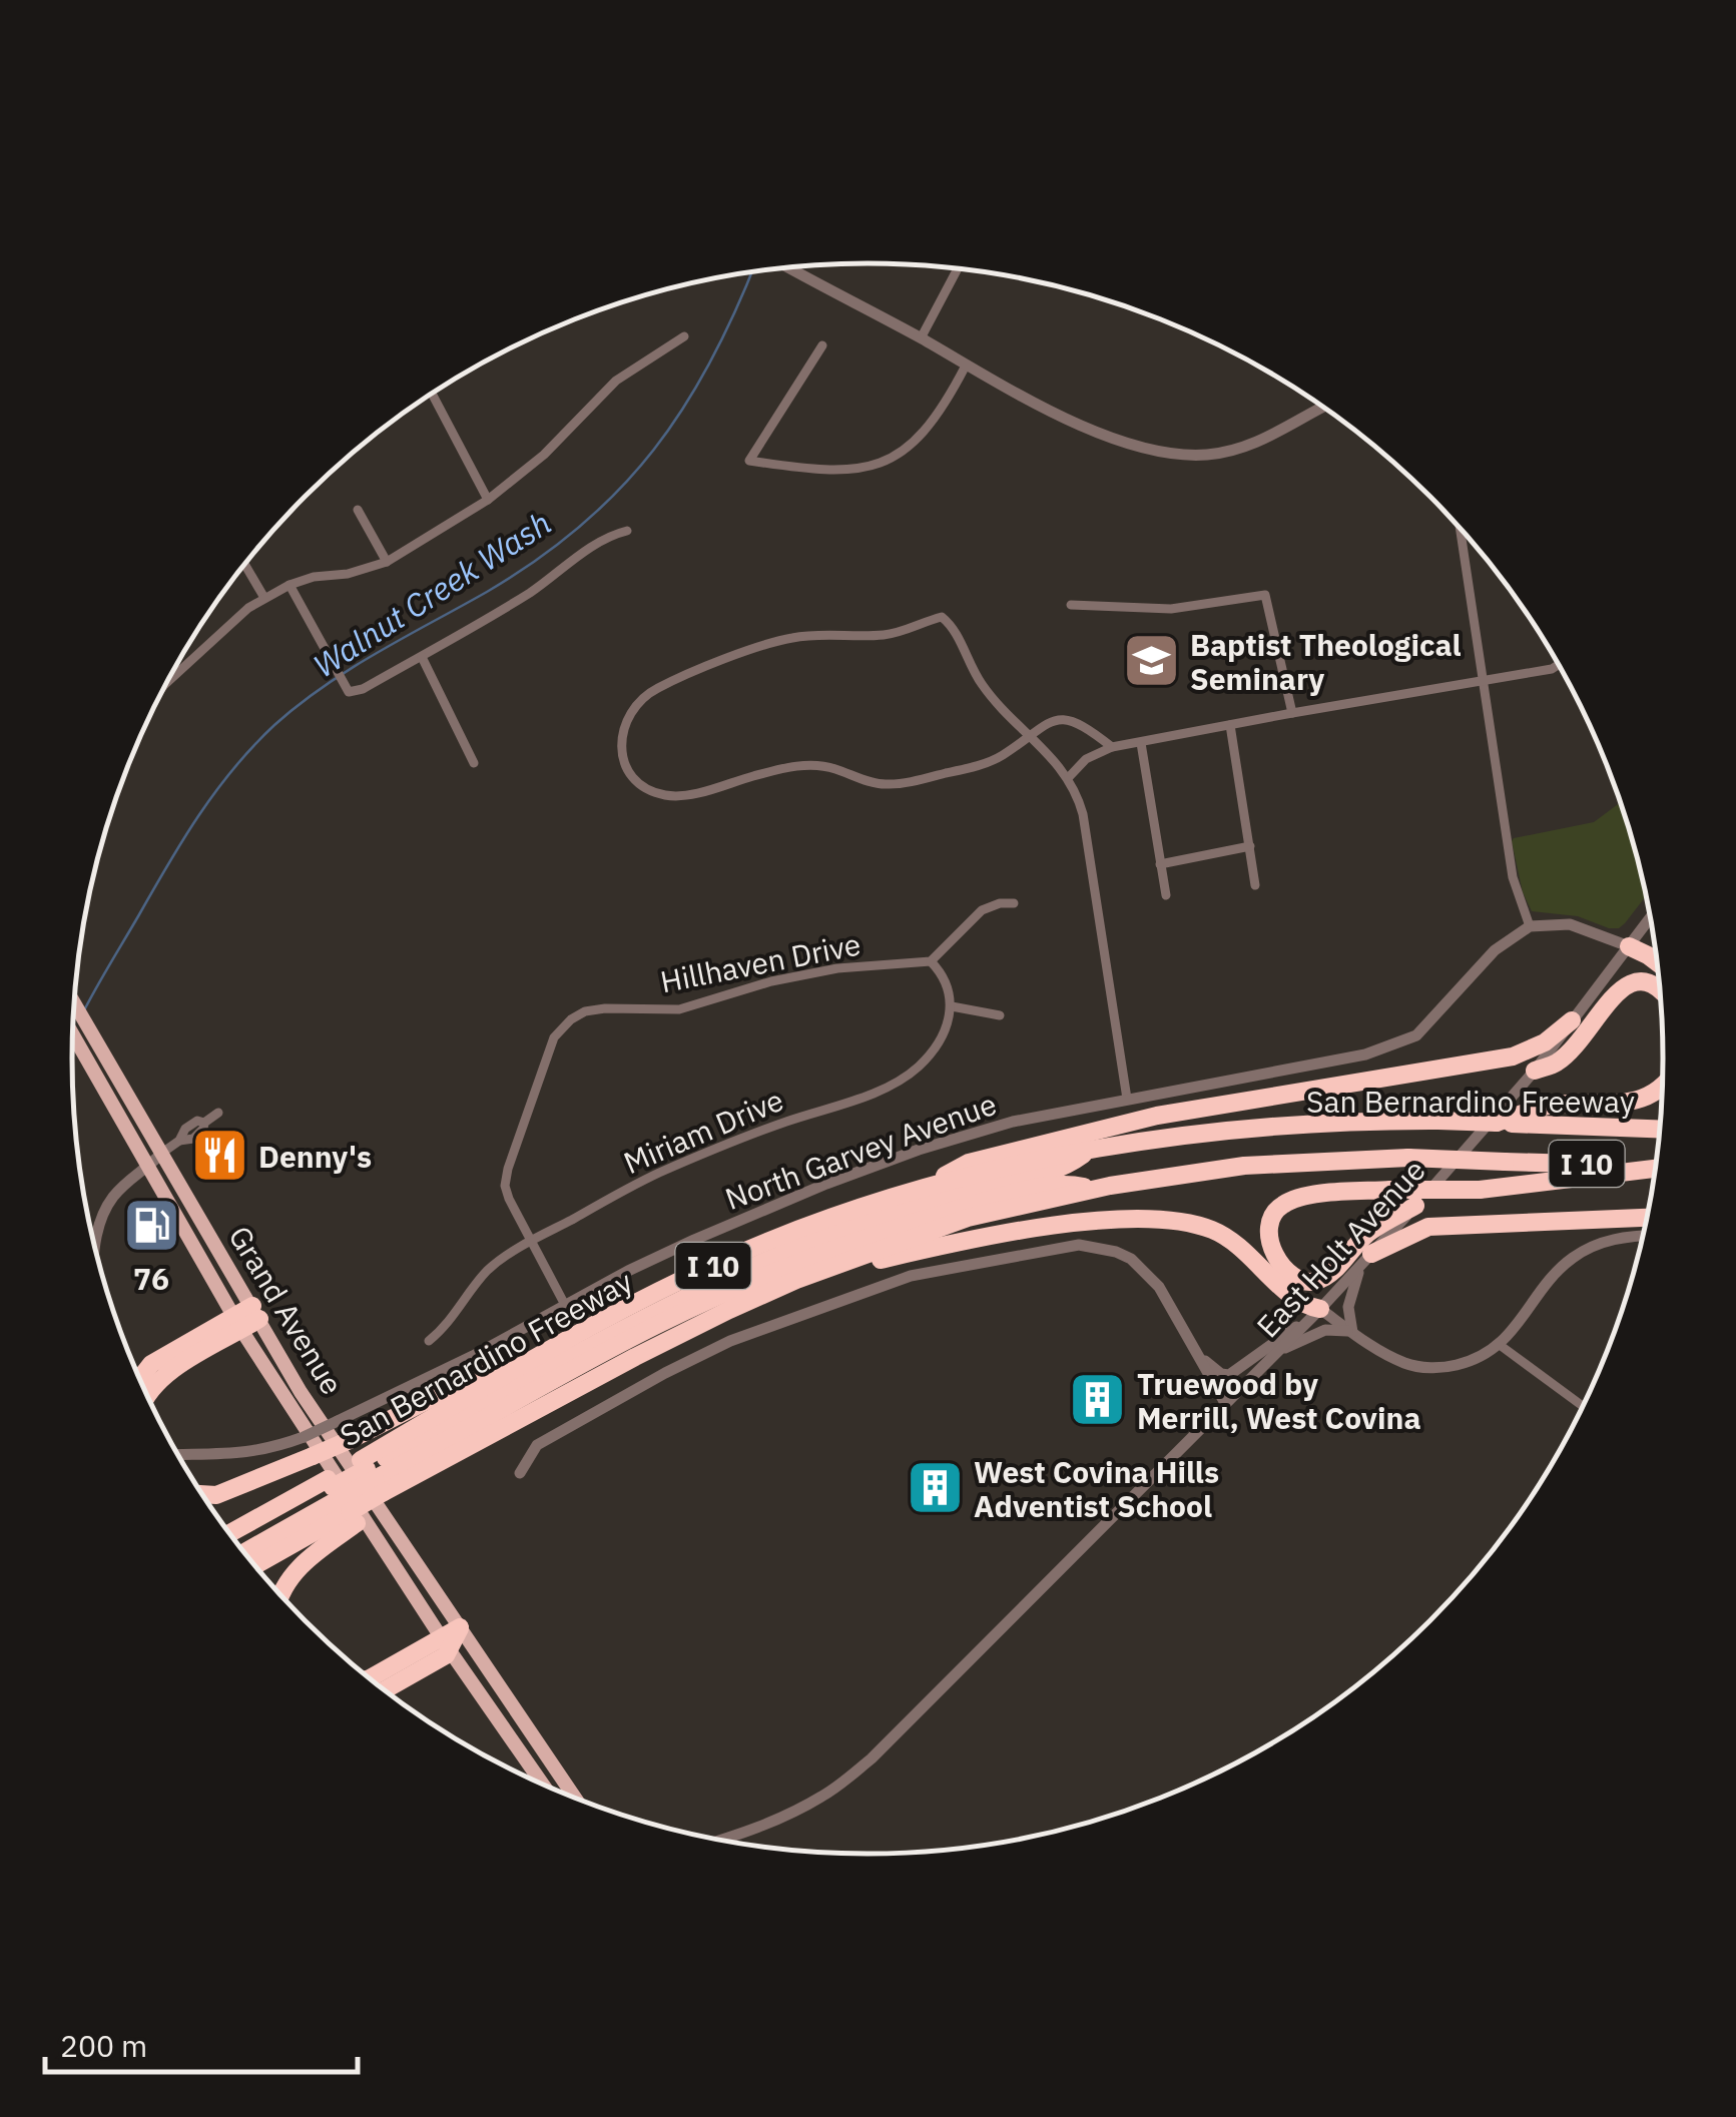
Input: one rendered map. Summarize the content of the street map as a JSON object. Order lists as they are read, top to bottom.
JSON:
{
  "streets": {
    "highway": ["San Bernardino Freeway", "I 10"],
    "main road": ["Grand Avenue"],
    "street": [
      "Hillhaven Drive",
      "Miriam Drive",
      "North Garvey Avenue",
      "East Holt Avenue"
    ]
  },
  "crossings": [
    ["Hillhaven Drive", "Miriam Drive"],
    ["Hillhaven Drive", "North Garvey Avenue"]
  ],
  "water": ["Walnut Creek Wash"],
  "places": {
    "school or university": ["Baptist Theological Seminary"],
    "restaurant": ["Denny's"],
    "fuel station": ["76"],
    "building": ["Truewood by Merrill, West Covina", "West Covina Hills Adventist School"]
  },
  "scale_bar": "200 m"
}
